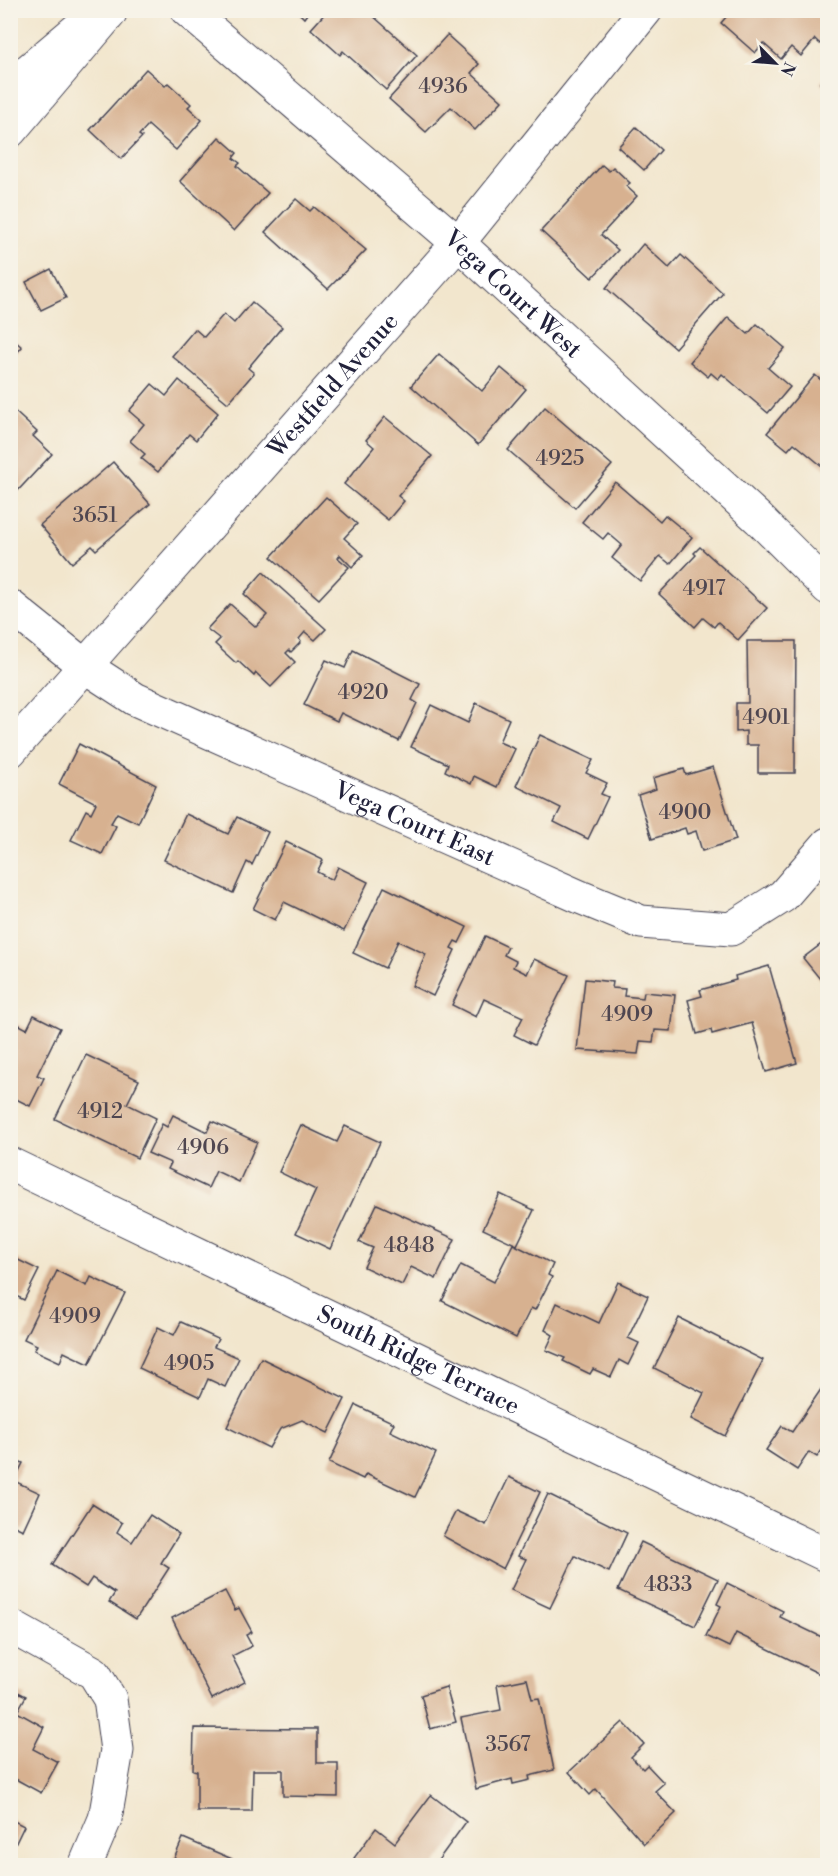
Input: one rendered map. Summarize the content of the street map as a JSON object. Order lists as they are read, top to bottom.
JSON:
{
  "streets": {
    "main road": [
      "Vega Court West",
      "Westfield Avenue",
      "Vega Court East",
      "South Ridge Terrace"
    ]
  },
  "crossings": [
    ["Vega Court West", "Westfield Avenue"],
    ["Westfield Avenue", "Vega Court East"]
  ],
  "house_numbers": [
    "4936",
    "4925",
    "3651",
    "4917",
    "4920",
    "4901",
    "4900",
    "4909",
    "4912",
    "4906",
    "4848",
    "4909",
    "4905",
    "4833",
    "3567"
  ],
  "north": "bottom right"
}
